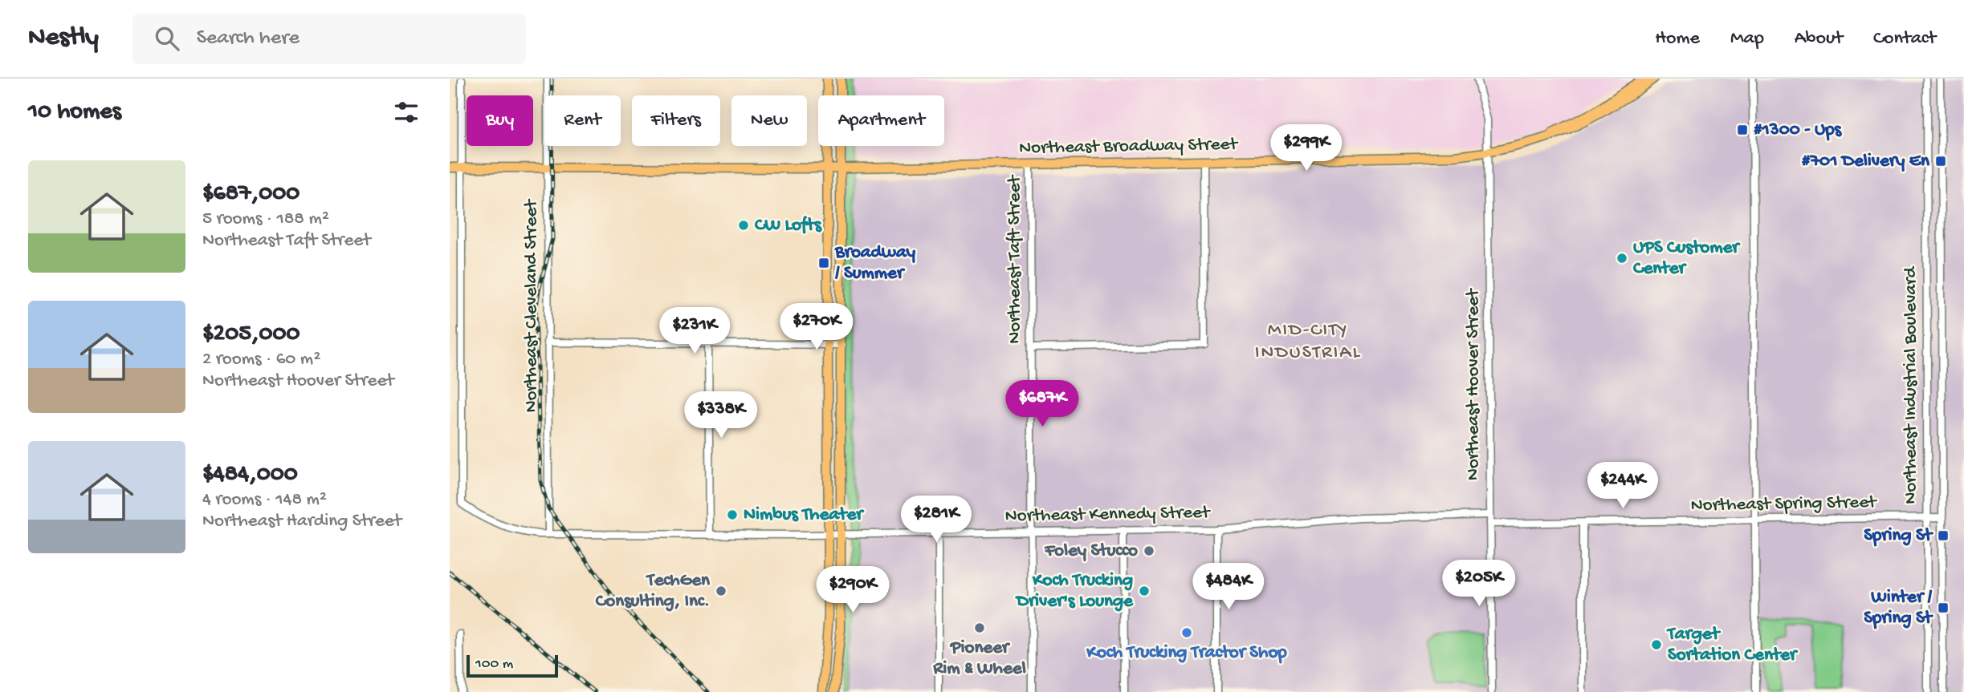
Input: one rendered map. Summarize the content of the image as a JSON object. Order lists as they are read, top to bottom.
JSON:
{
  "streets": {
    "main road": ["Northeast Broadway Street"],
    "street": [
      "Northeast Taft Street",
      "Northeast Cleveland Street",
      "Northeast Hoover Street",
      "Northeast Industrial Boulevard",
      "Northeast Spring Street",
      "Northeast Kennedy Street"
    ]
  },
  "crossings": [
    ["Northeast Broadway Street", "Northeast Taft Street"],
    ["Northeast Broadway Street", "Northeast Cleveland Street"],
    ["Northeast Broadway Street", "Northeast Hoover Street"],
    ["Northeast Broadway Street", "Northeast Kennedy Street"],
    ["Northeast Taft Street", "Northeast Kennedy Street"],
    ["Northeast Cleveland Street", "Northeast Kennedy Street"],
    ["Northeast Hoover Street", "Northeast Spring Street"],
    ["Northeast Hoover Street", "Northeast Kennedy Street"],
    ["Northeast Industrial Boulevard", "Northeast Spring Street"]
  ],
  "districts": ["MID-CITY INDUSTRIAL"],
  "places": {
    "transit": [
      "#1300 - Ups",
      "#701 Delivery En",
      "Broadway / Summer",
      "Spring St",
      "Winter / Spring St"
    ],
    "other": [
      "CW Lofts",
      "UPS Customer Center",
      "Nimbus Theater",
      "Foley Stucco",
      "TechGen Consulting, Inc.",
      "Koch Trucking Driver's Lounge",
      "Pioneer Rim & Wheel",
      "Koch Trucking Tractor Shop",
      "Target Sortation Center"
    ]
  },
  "scale_bar": "100 m",
  "page": {
    "header": "Nestly",
    "search": "Search here",
    "nav": [
      "Home",
      "Map",
      "About",
      "Contact"
    ],
    "heading": "10 homes",
    "chip": [
      "Buy",
      "Rent",
      "Filters",
      "New",
      "Apartment"
    ],
    "price": [
      "$299K",
      "$270K",
      "$231K",
      "$687K",
      "$338K",
      "$244K",
      "$281K",
      "$205K",
      "$484K",
      "$290K"
    ],
    "list": [
      {
        "name": "$687,000",
        "note": "5 rooms · 188 m² · Northeast Taft Street"
      },
      {
        "name": "$205,000",
        "note": "2 rooms · 60 m² · Northeast Hoover Street"
      },
      {
        "name": "$484,000",
        "note": "4 rooms · 148 m² · Northeast Harding Street"
      }
    ],
    "scale": "100 m"
  }
}
